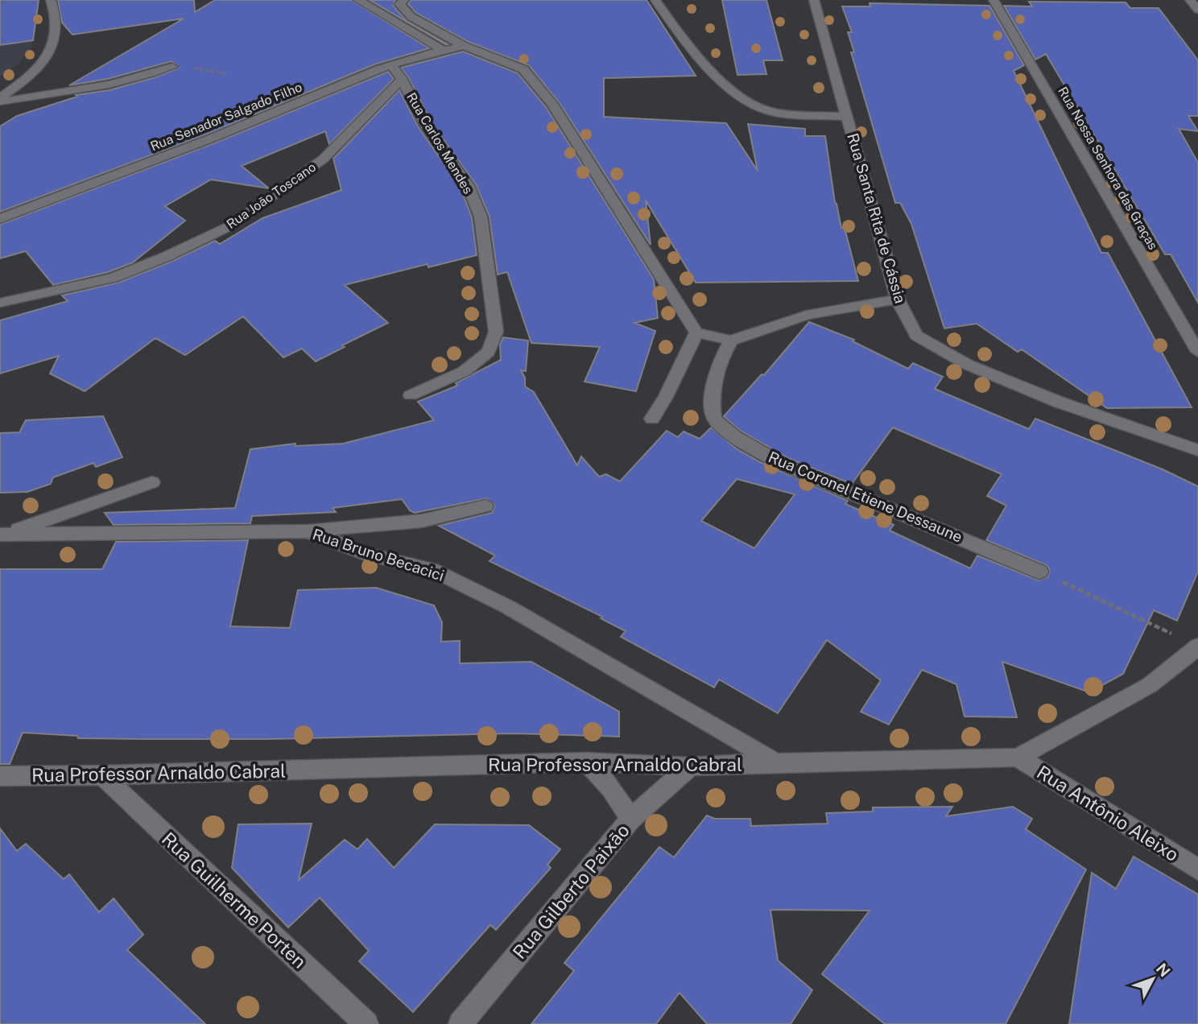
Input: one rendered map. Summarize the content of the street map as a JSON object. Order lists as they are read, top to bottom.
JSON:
{
  "streets": {
    "street": [
      "Rua Senador Salgado Filho",
      "Rua Carlos Mendes",
      "Rua Nossa Senhora das Graças",
      "Rua João Toscano",
      "Rua Santa Rita de Cássia",
      "Rua Coronel Etiene Dessaune",
      "Rua Bruno Becacici",
      "Rua Professor Arnaldo Cabral",
      "Rua Antônio Aleixo",
      "Rua Gilberto Paixão",
      "Rua Guilherme Porten"
    ]
  },
  "crossings": [
    ["Rua Carlos Mendes", "Rua João Toscano"],
    ["Rua Bruno Becacici", "Rua Professor Arnaldo Cabral"],
    ["Rua Professor Arnaldo Cabral", "Rua Antônio Aleixo"],
    ["Rua Professor Arnaldo Cabral", "Rua Gilberto Paixão"],
    ["Rua Professor Arnaldo Cabral", "Rua Guilherme Porten"]
  ],
  "north": "top right"
}
